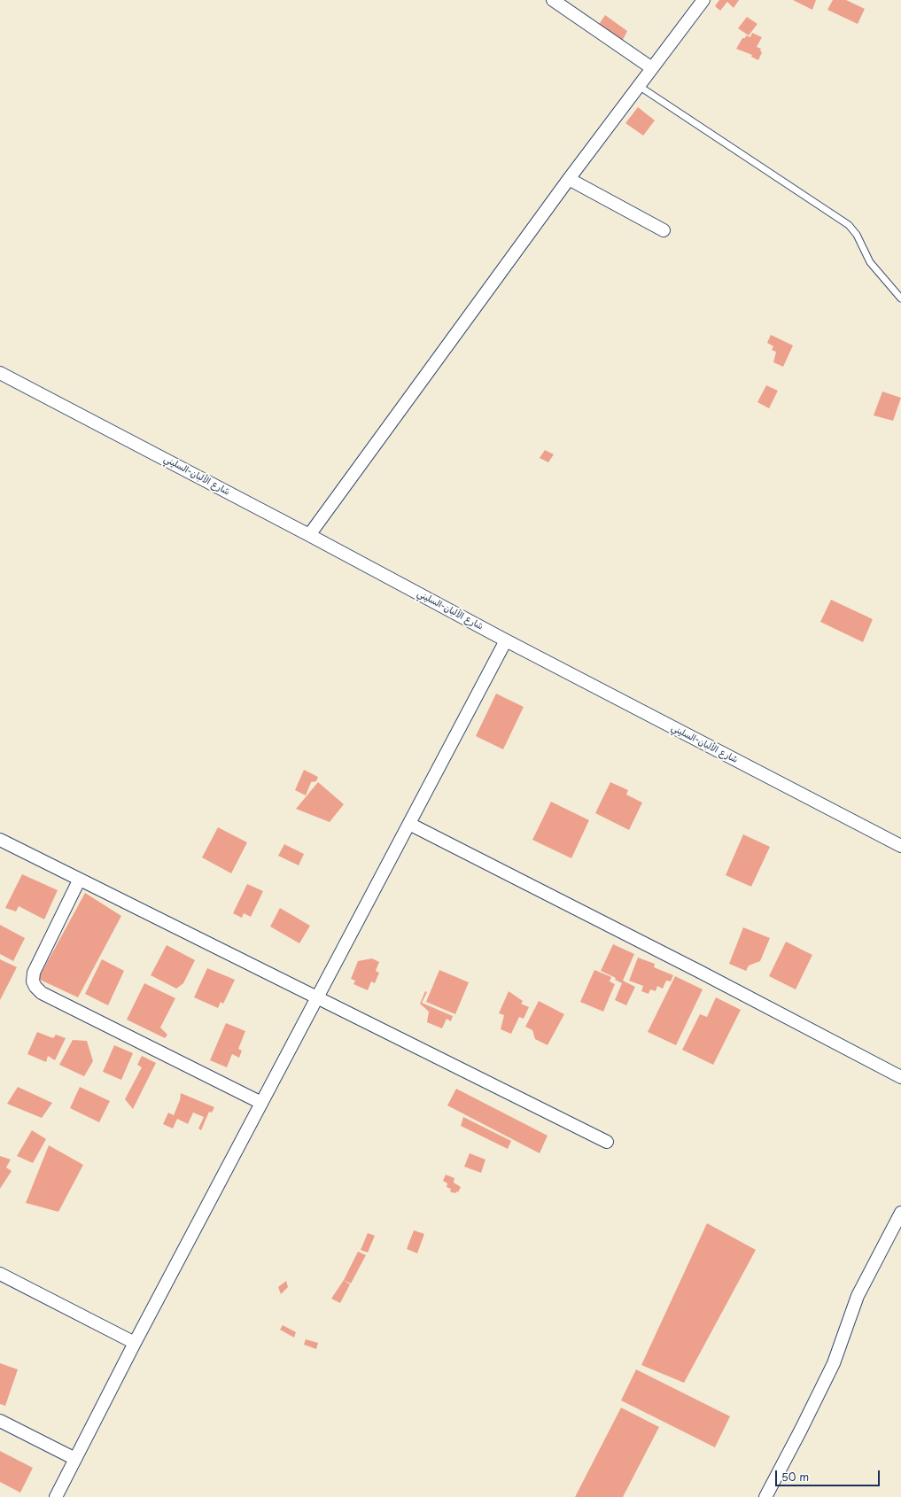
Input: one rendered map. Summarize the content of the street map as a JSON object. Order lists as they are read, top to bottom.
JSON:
{
  "streets": {
    "street": ["شارع الألبان-السليني"]
  },
  "scale_bar": "50 m"
}
